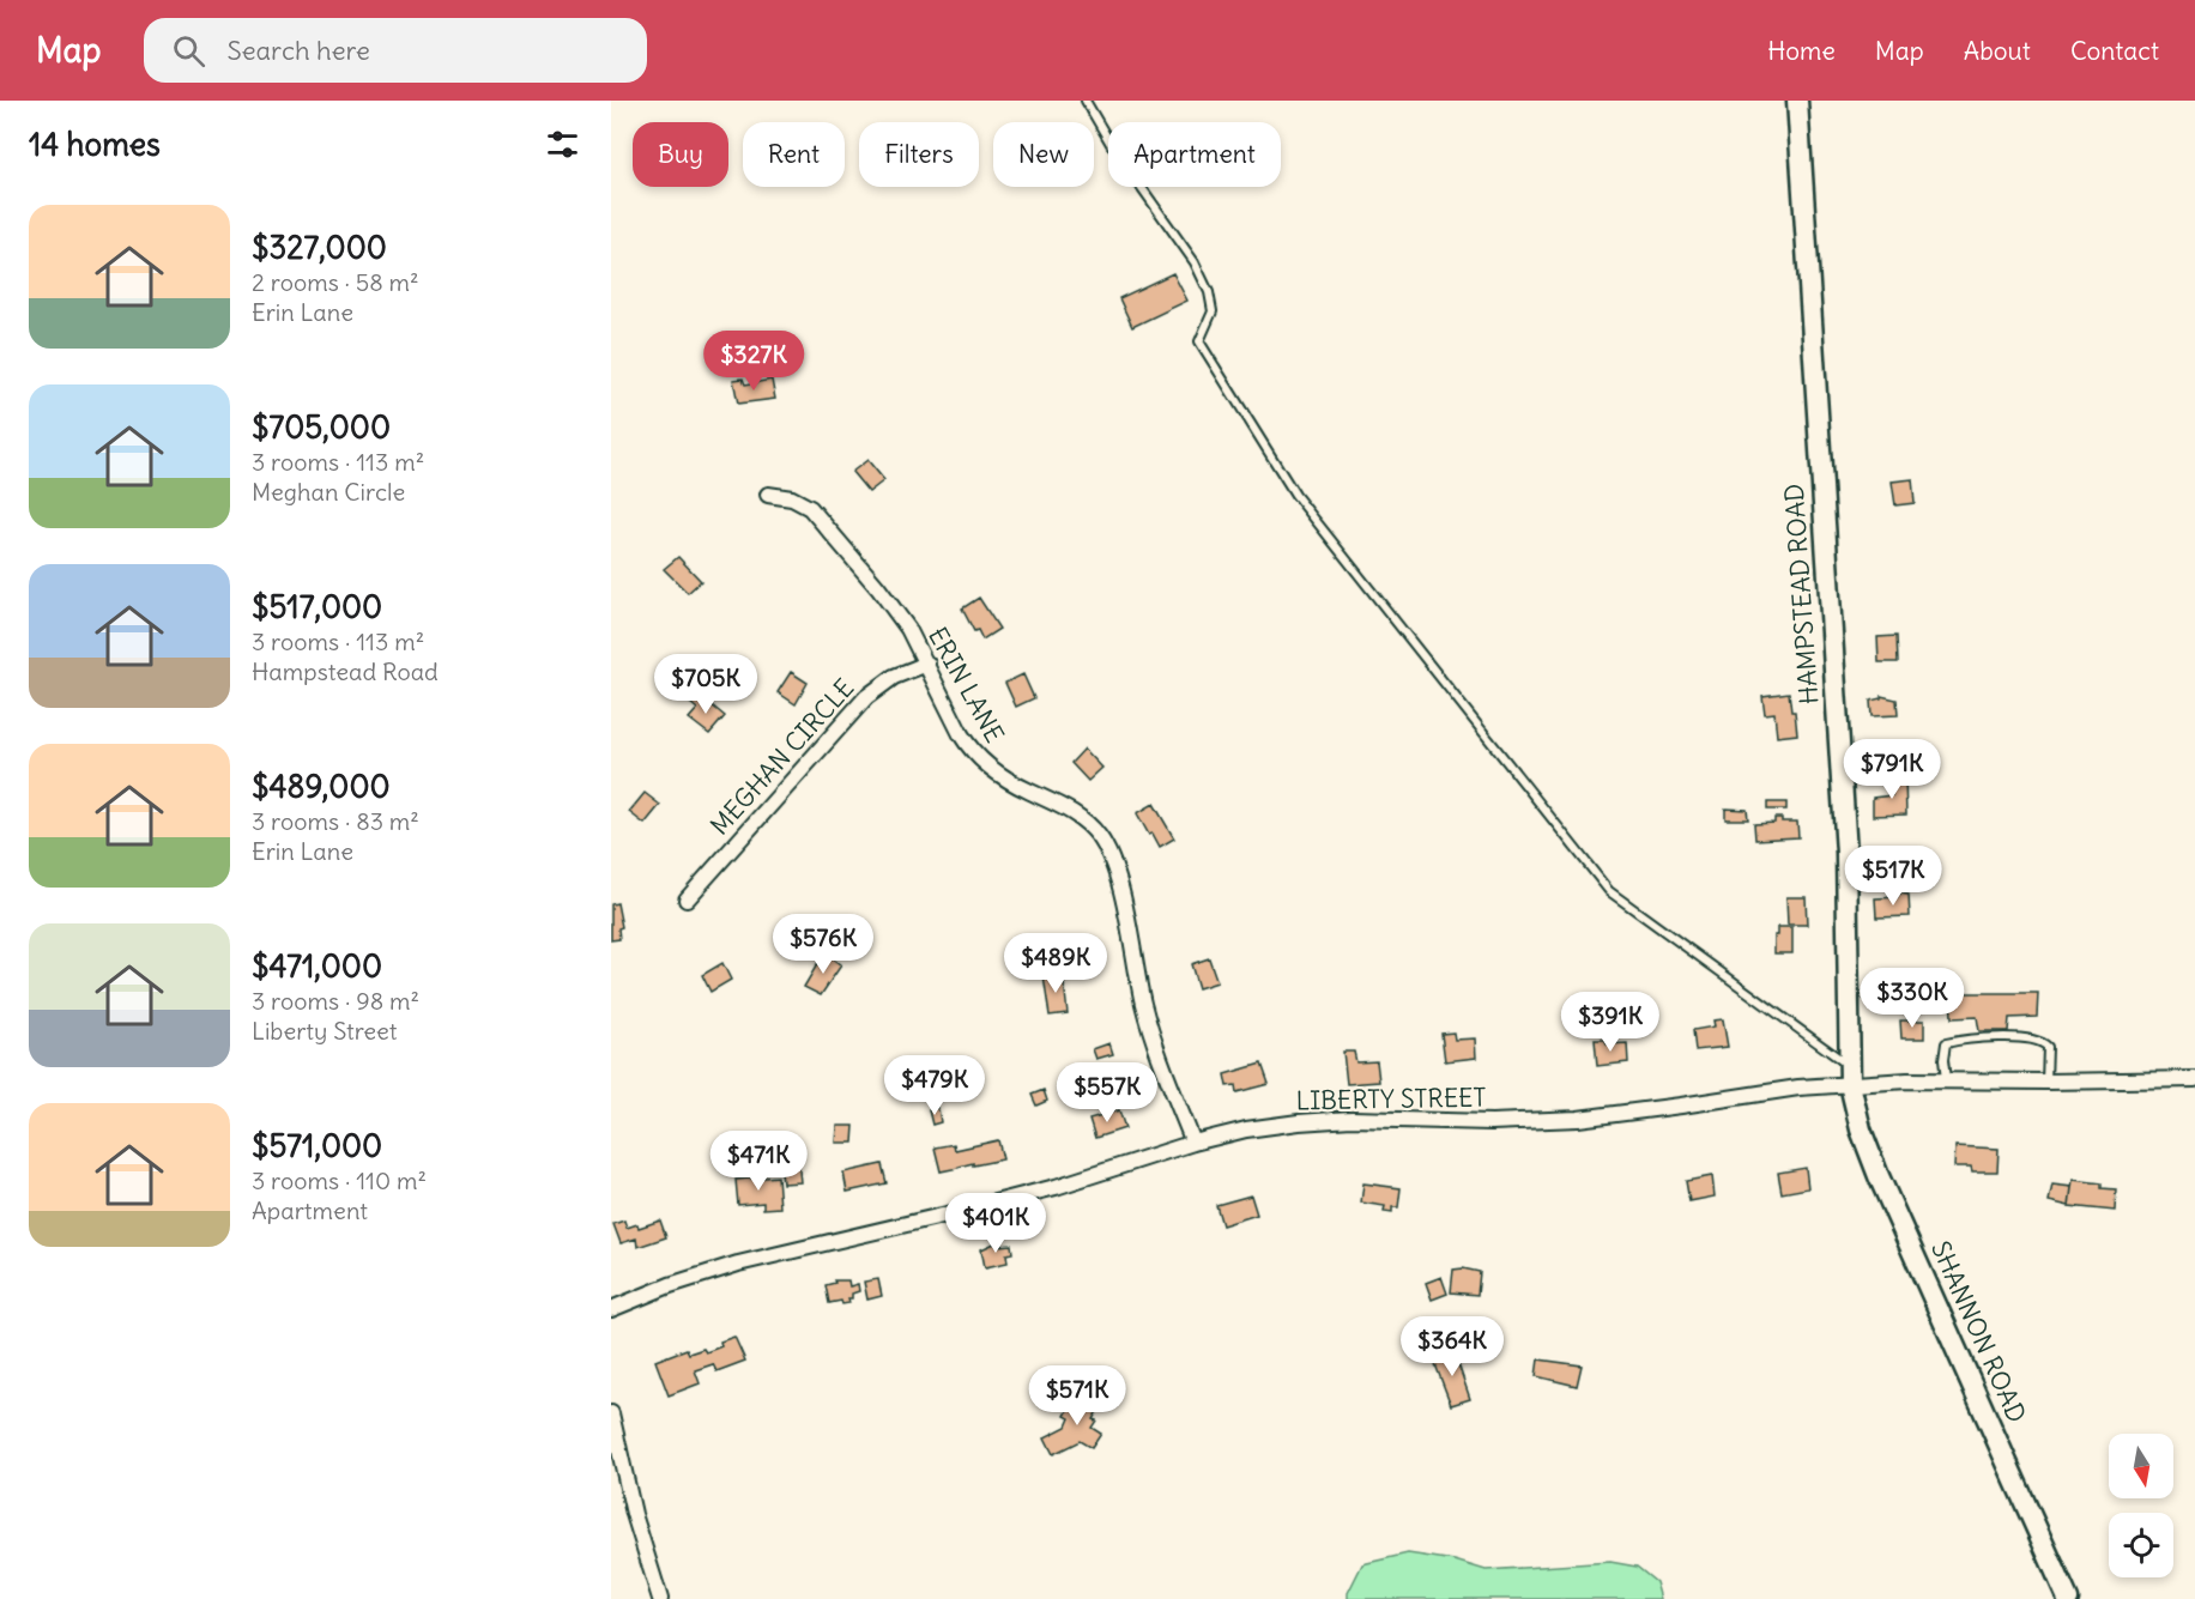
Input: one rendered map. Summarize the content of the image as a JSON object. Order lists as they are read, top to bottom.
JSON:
{
  "streets": {
    "street": [
      "HAMPSTEAD ROAD",
      "ERIN LANE",
      "MEGHAN CIRCLE",
      "LIBERTY STREET",
      "SHANNON ROAD"
    ]
  },
  "crossings": [
    ["HAMPSTEAD ROAD", "LIBERTY STREET"],
    ["HAMPSTEAD ROAD", "SHANNON ROAD"],
    ["ERIN LANE", "MEGHAN CIRCLE"],
    ["ERIN LANE", "LIBERTY STREET"],
    ["LIBERTY STREET", "SHANNON ROAD"]
  ],
  "north": "bottom",
  "page": {
    "header": "Map",
    "search": "Search here",
    "nav": [
      "Home",
      "Map",
      "About",
      "Contact"
    ],
    "heading": "14 homes",
    "chip": [
      "Buy",
      "Rent",
      "Filters",
      "New",
      "Apartment"
    ],
    "list": [
      {
        "name": "$327,000",
        "note": "2 rooms · 58 m² · Erin Lane"
      },
      {
        "name": "$705,000",
        "note": "3 rooms · 113 m² · Meghan Circle"
      },
      {
        "name": "$517,000",
        "note": "3 rooms · 113 m² · Hampstead Road"
      },
      {
        "name": "$489,000",
        "note": "3 rooms · 83 m² · Erin Lane"
      },
      {
        "name": "$471,000",
        "note": "3 rooms · 98 m² · Liberty Street"
      },
      {
        "name": "$571,000",
        "note": "3 rooms · 110 m² · Apartment"
      }
    ],
    "price": [
      "$327K",
      "$705K",
      "$791K",
      "$517K",
      "$576K",
      "$489K",
      "$330K",
      "$391K",
      "$479K",
      "$557K",
      "$471K",
      "$401K",
      "$364K",
      "$571K"
    ]
  }
}
